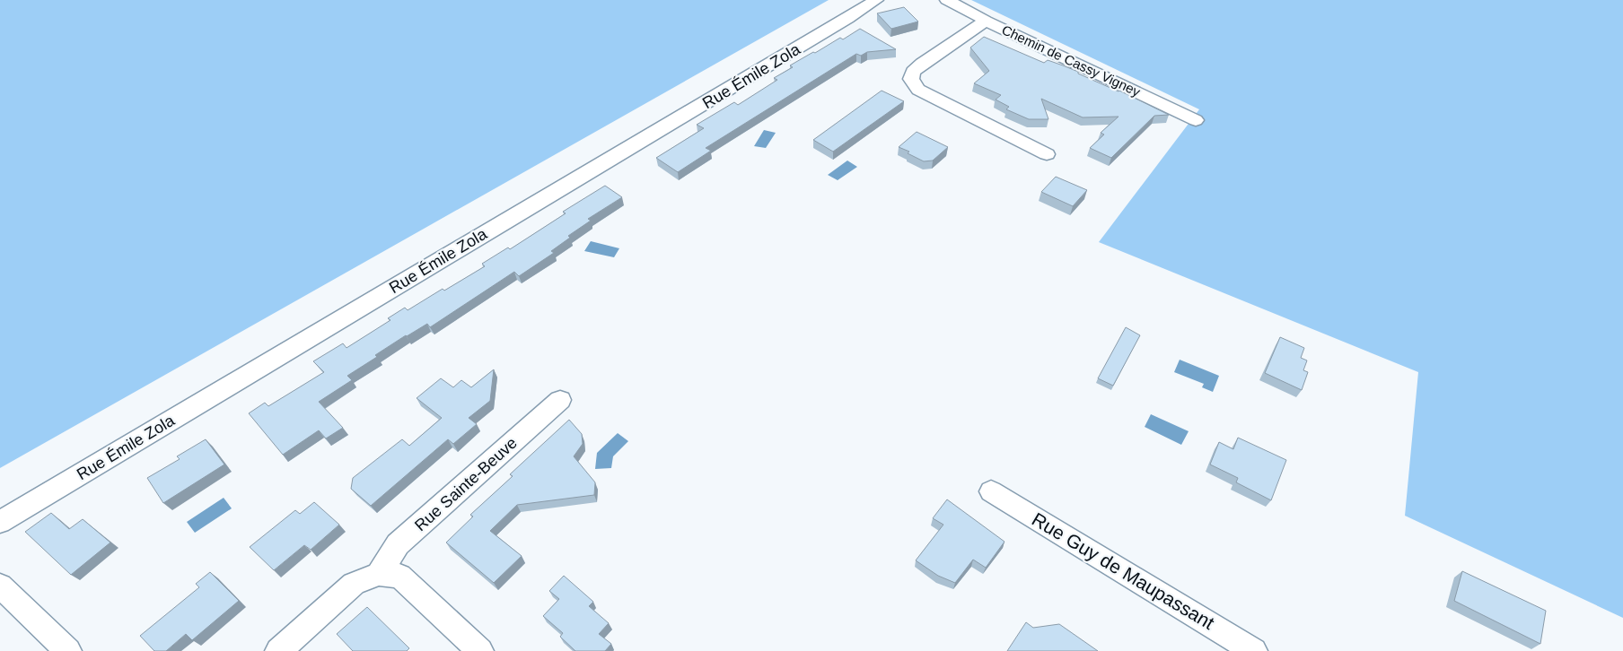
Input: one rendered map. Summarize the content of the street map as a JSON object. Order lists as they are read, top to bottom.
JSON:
{
  "streets": {
    "street": [
      "Chemin de Cassy Vigney",
      "Rue Émile Zola",
      "Rue Sainte-Beuve",
      "Rue Guy de Maupassant"
    ]
  }
}
